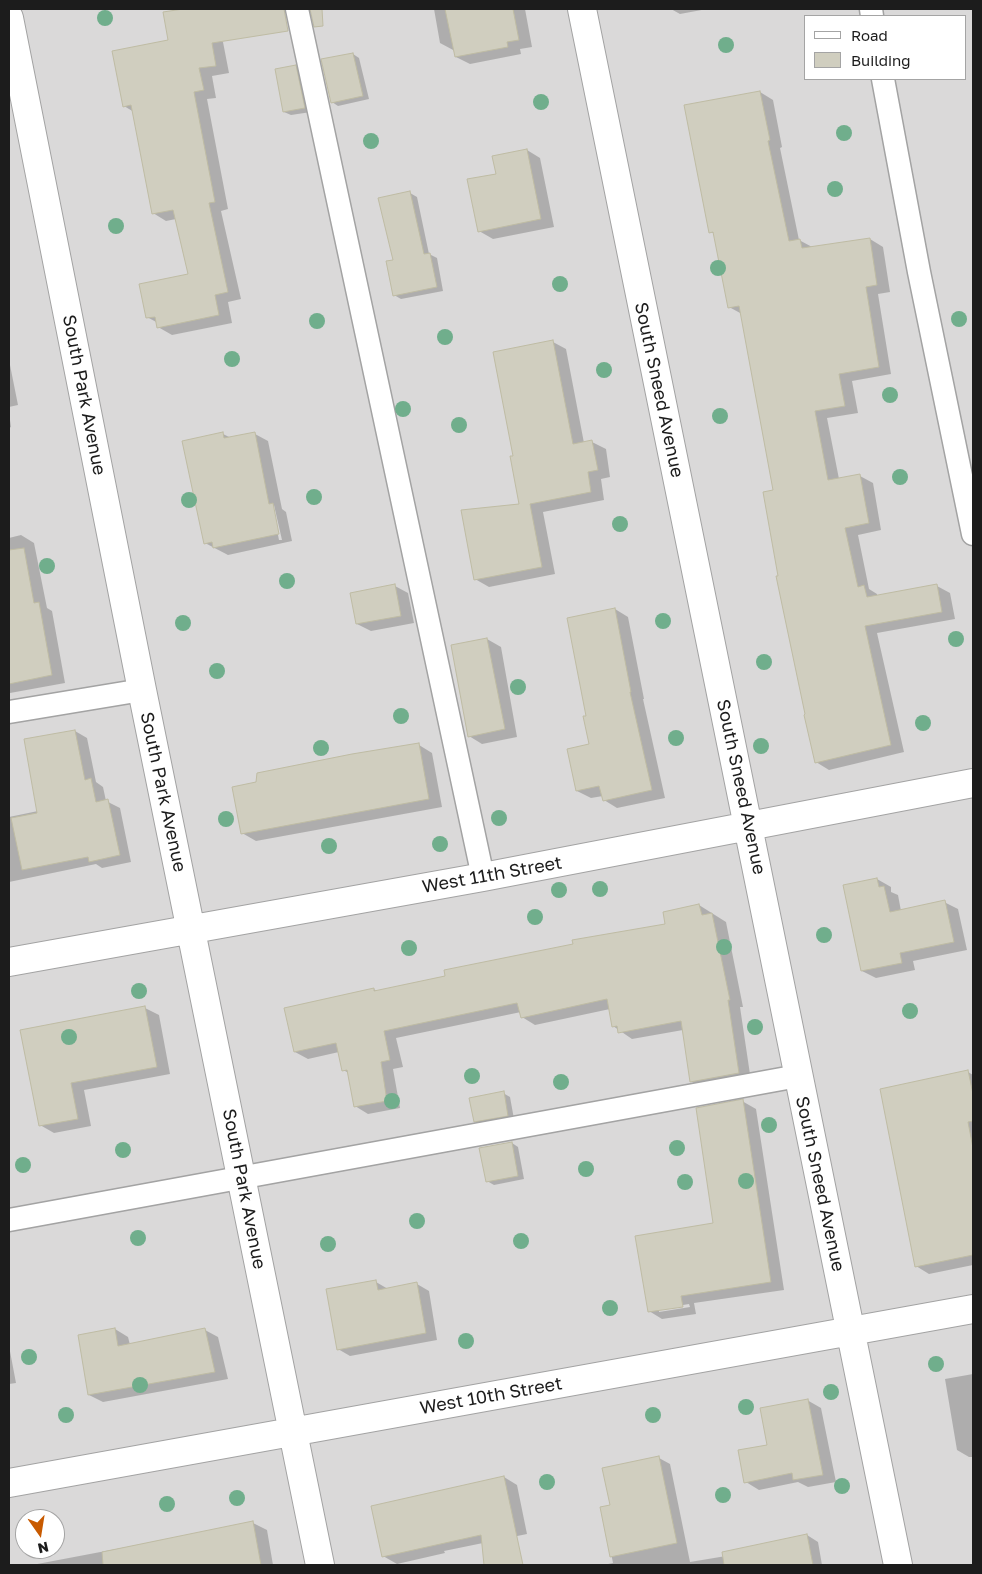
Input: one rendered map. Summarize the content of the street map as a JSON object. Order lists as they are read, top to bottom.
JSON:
{
  "streets": {
    "street": [
      "South Sneed Avenue",
      "South Park Avenue",
      "West 11th Street",
      "West 10th Street"
    ]
  },
  "crossings": [
    ["South Sneed Avenue", "West 11th Street"],
    ["South Sneed Avenue", "West 10th Street"],
    ["South Park Avenue", "West 11th Street"],
    ["South Park Avenue", "West 10th Street"]
  ],
  "legend": ["Road", "Building"],
  "north": "bottom"
}
